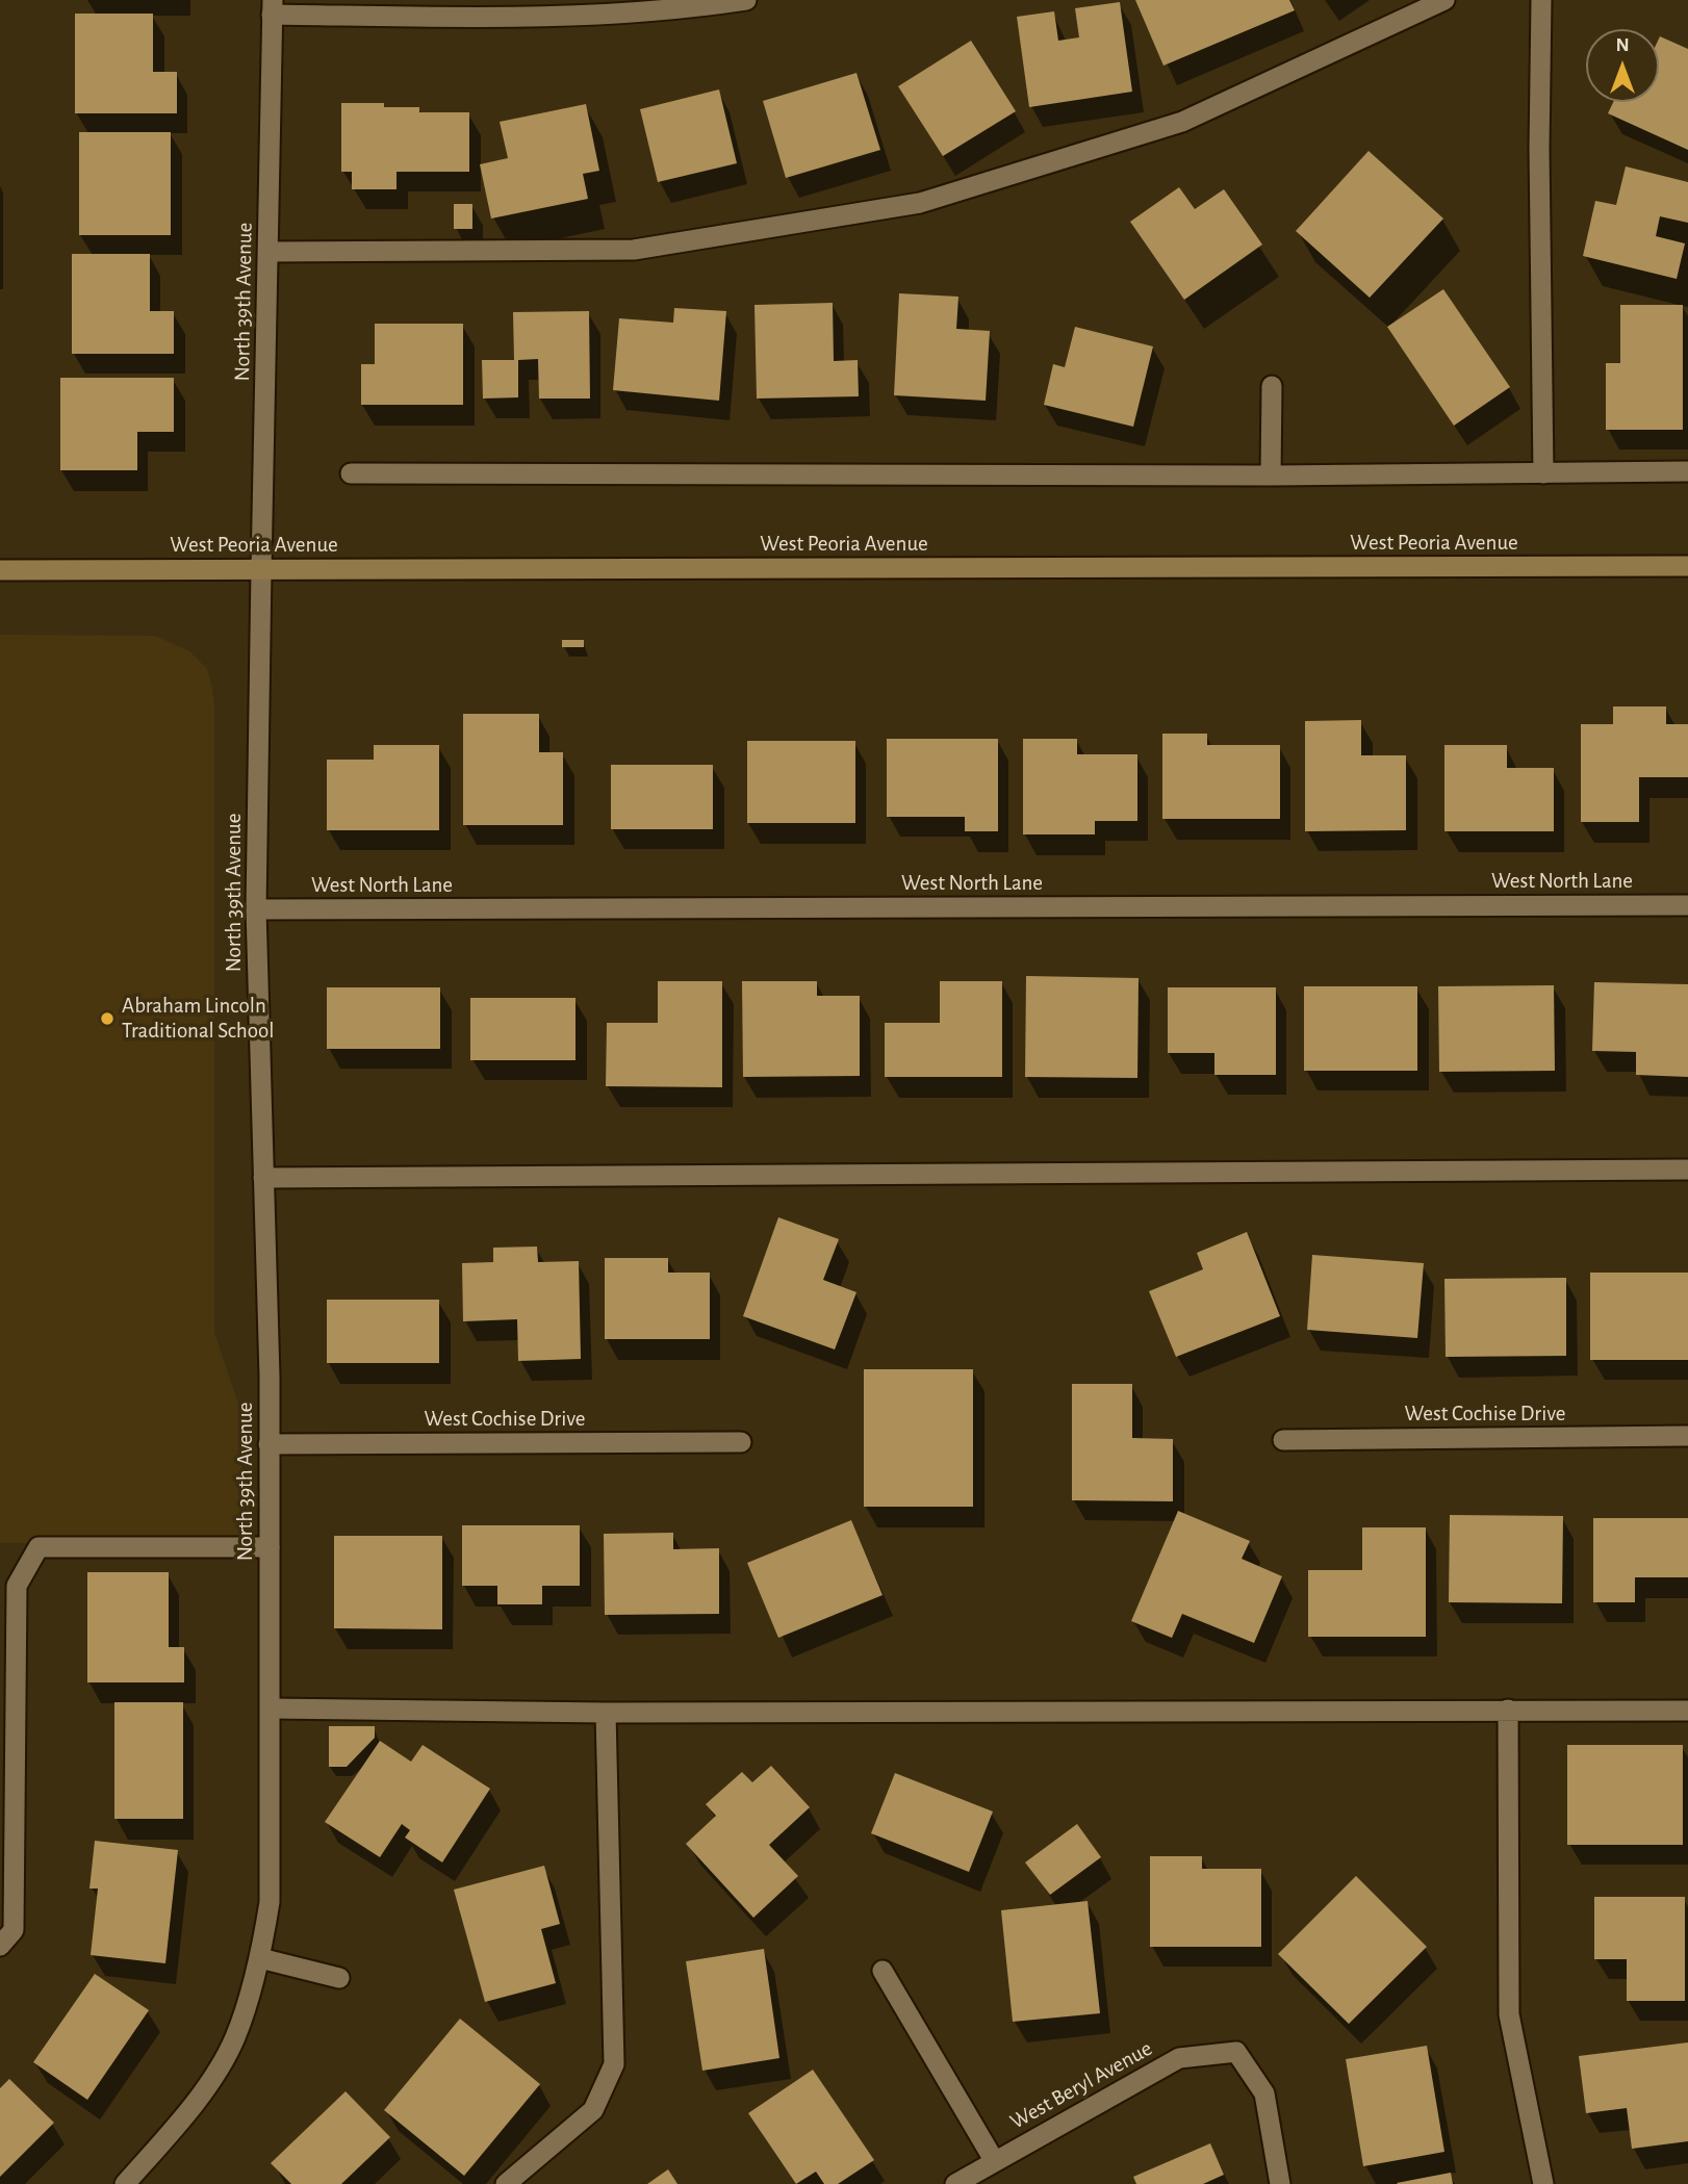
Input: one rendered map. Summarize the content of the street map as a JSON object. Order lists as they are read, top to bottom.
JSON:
{
  "streets": {
    "main road": ["West Peoria Avenue"],
    "street": [
      "North 39th Avenue",
      "West North Lane",
      "West Cochise Drive",
      "West Beryl Avenue"
    ]
  },
  "crossings": [
    ["North 39th Avenue", "West Peoria Avenue"],
    ["North 39th Avenue", "West North Lane"],
    ["North 39th Avenue", "West Cochise Drive"]
  ],
  "places": ["Abraham Lincoln Traditional School"],
  "north": "top"
}
